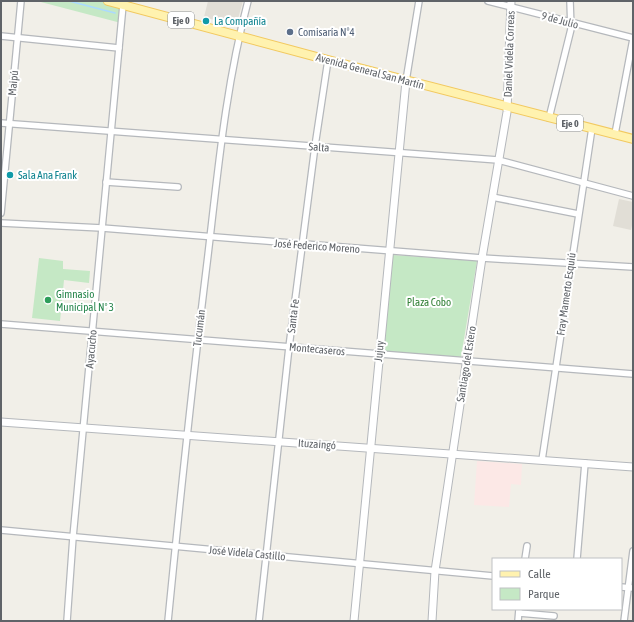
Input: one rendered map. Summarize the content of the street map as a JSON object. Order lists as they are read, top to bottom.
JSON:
{
  "streets": {
    "main road": ["Eje 0", "Avenida General San Martín"],
    "street": [
      "9 de Julio",
      "Daniel Videla Correas",
      "Maipú",
      "Salta",
      "José Federico Moreno",
      "Fray Mamerto Esquiú",
      "Santa Fe",
      "Tucumán",
      "Ayacucho",
      "Montecaseros",
      "Jujuy",
      "Santiago del Estero",
      "Ituzaingó",
      "José Videla Castillo"
    ]
  },
  "crossings": [
    ["9 de Julio", "Daniel Videla Correas"],
    ["Daniel Videla Correas", "Avenida General San Martín"],
    ["Daniel Videla Correas", "Santiago del Estero"],
    ["Avenida General San Martín", "Fray Mamerto Esquiú"],
    ["Avenida General San Martín", "Santa Fe"],
    ["Avenida General San Martín", "Tucumán"],
    ["Avenida General San Martín", "Ayacucho"],
    ["Avenida General San Martín", "Jujuy"],
    ["Avenida General San Martín", "Santiago del Estero"],
    ["Maipú", "Salta"],
    ["Salta", "Fray Mamerto Esquiú"],
    ["Salta", "Santa Fe"],
    ["Salta", "Tucumán"],
    ["Salta", "Ayacucho"],
    ["Salta", "Jujuy"],
    ["Salta", "Santiago del Estero"],
    ["José Federico Moreno", "Fray Mamerto Esquiú"],
    ["José Federico Moreno", "Santa Fe"],
    ["José Federico Moreno", "Tucumán"],
    ["José Federico Moreno", "Ayacucho"],
    ["José Federico Moreno", "Jujuy"],
    ["José Federico Moreno", "Santiago del Estero"],
    ["Fray Mamerto Esquiú", "Montecaseros"],
    ["Fray Mamerto Esquiú", "Ituzaingó"],
    ["Santa Fe", "Montecaseros"],
    ["Santa Fe", "Ituzaingó"],
    ["Santa Fe", "José Videla Castillo"],
    ["Tucumán", "Montecaseros"],
    ["Tucumán", "Ituzaingó"],
    ["Tucumán", "José Videla Castillo"],
    ["Ayacucho", "Montecaseros"],
    ["Ayacucho", "Ituzaingó"],
    ["Ayacucho", "José Videla Castillo"],
    ["Montecaseros", "Jujuy"],
    ["Montecaseros", "Santiago del Estero"],
    ["Jujuy", "Ituzaingó"],
    ["Jujuy", "José Videla Castillo"],
    ["Santiago del Estero", "Ituzaingó"],
    ["Santiago del Estero", "José Videla Castillo"]
  ],
  "parks": ["Plaza Cobo"],
  "places": [
    "La Compañía",
    "Comisaría N°4",
    "Sala Ana Frank",
    "Gimnasio Municipal Nº 3"
  ],
  "legend": ["Calle", "Parque"]
}
